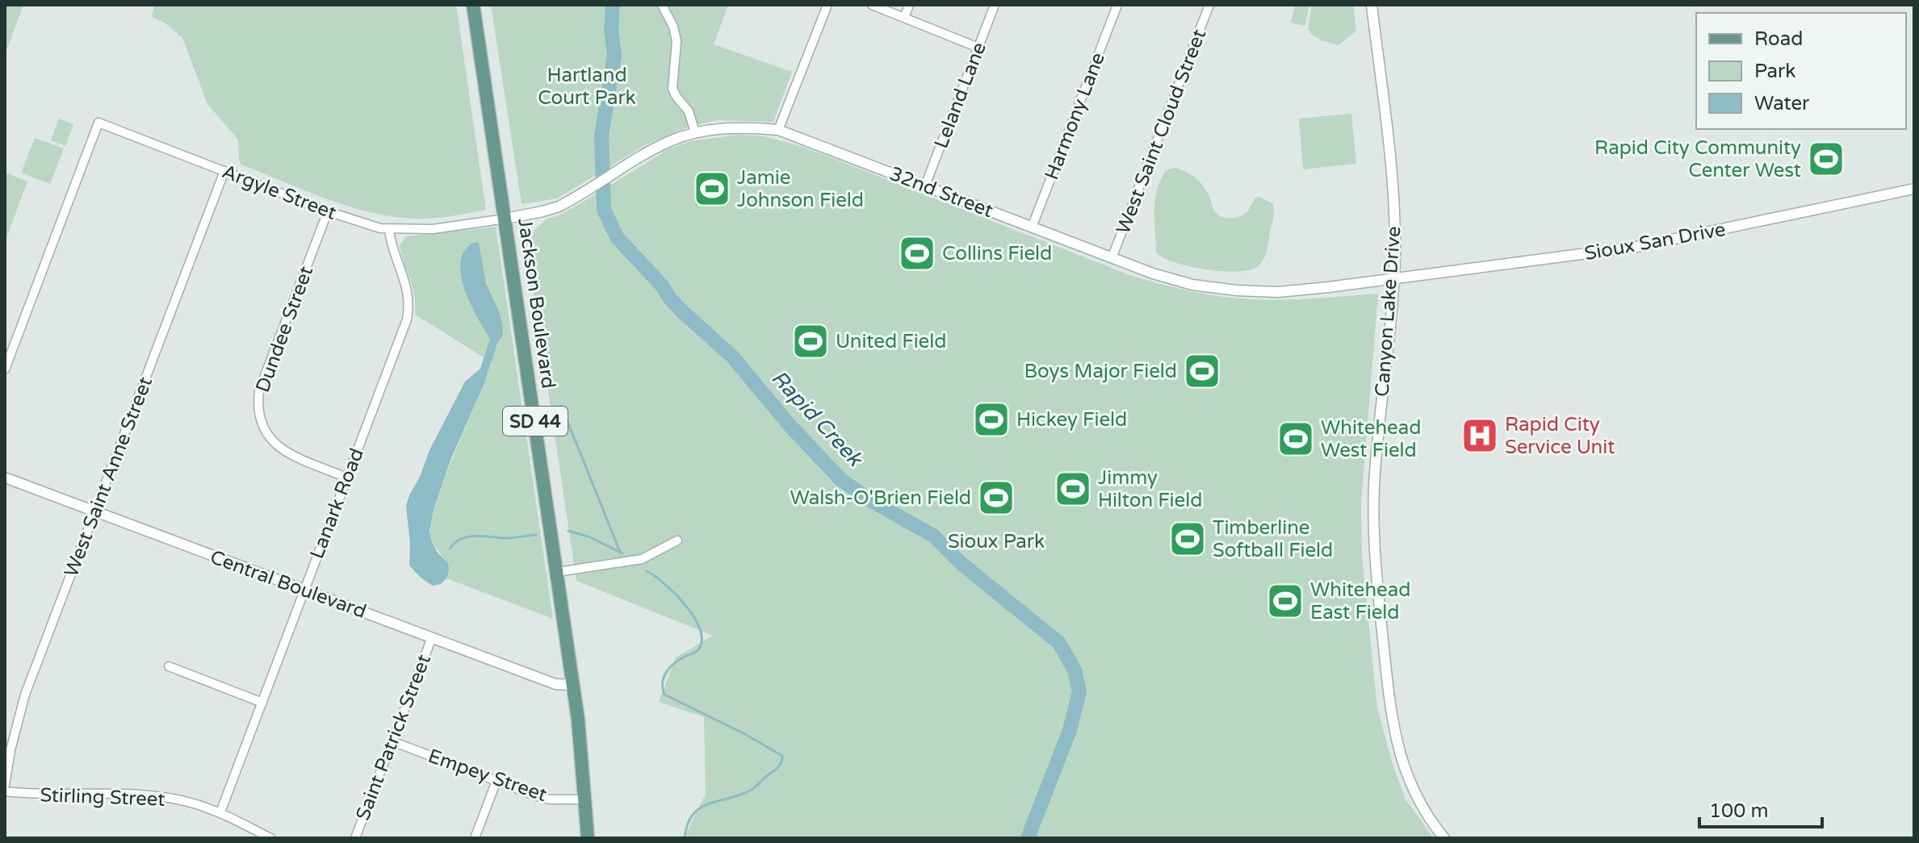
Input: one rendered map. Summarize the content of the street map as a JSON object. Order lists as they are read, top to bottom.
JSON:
{
  "streets": {
    "main road": ["Jackson Boulevard", "SD 44"],
    "street": [
      "Leland Lane",
      "Harmony Lane",
      "West Saint Cloud Street",
      "Argyle Street",
      "32nd Street",
      "Sioux San Drive",
      "Canyon Lake Drive",
      "Dundee Street",
      "West Saint Anne Street",
      "Lanark Road",
      "Central Boulevard",
      "Saint Patrick Street",
      "Empey Street",
      "Stirling Street"
    ]
  },
  "crossings": [
    ["Leland Lane", "32nd Street"],
    ["Harmony Lane", "32nd Street"],
    ["West Saint Cloud Street", "32nd Street"],
    ["Argyle Street", "32nd Street"],
    ["Argyle Street", "Dundee Street"],
    ["Argyle Street", "West Saint Anne Street"],
    ["Argyle Street", "Lanark Road"],
    ["32nd Street", "Sioux San Drive"],
    ["32nd Street", "Jackson Boulevard"],
    ["32nd Street", "Canyon Lake Drive"],
    ["32nd Street", "Lanark Road"],
    ["Sioux San Drive", "Canyon Lake Drive"],
    ["Jackson Boulevard", "Central Boulevard"],
    ["Jackson Boulevard", "Empey Street"],
    ["Dundee Street", "Lanark Road"],
    ["West Saint Anne Street", "Central Boulevard"],
    ["Lanark Road", "Central Boulevard"],
    ["Lanark Road", "Stirling Street"],
    ["Central Boulevard", "Saint Patrick Street"],
    ["Saint Patrick Street", "Empey Street"]
  ],
  "water": ["Rapid Creek"],
  "parks": ["Hartland Court Park", "Sioux Park"],
  "places": {
    "sports": [
      "Rapid City Community Center West",
      "Jamie Johnson Field",
      "Collins Field",
      "United Field",
      "Boys Major Field",
      "Hickey Field",
      "Whitehead West Field",
      "Jimmy Hilton Field",
      "Walsh-O'Brien Field",
      "Timberline Softball Field",
      "Whitehead East Field"
    ],
    "hospital": ["Rapid City Service Unit"]
  },
  "legend": ["Road", "Park", "Water"],
  "scale_bar": "100 m"
}
